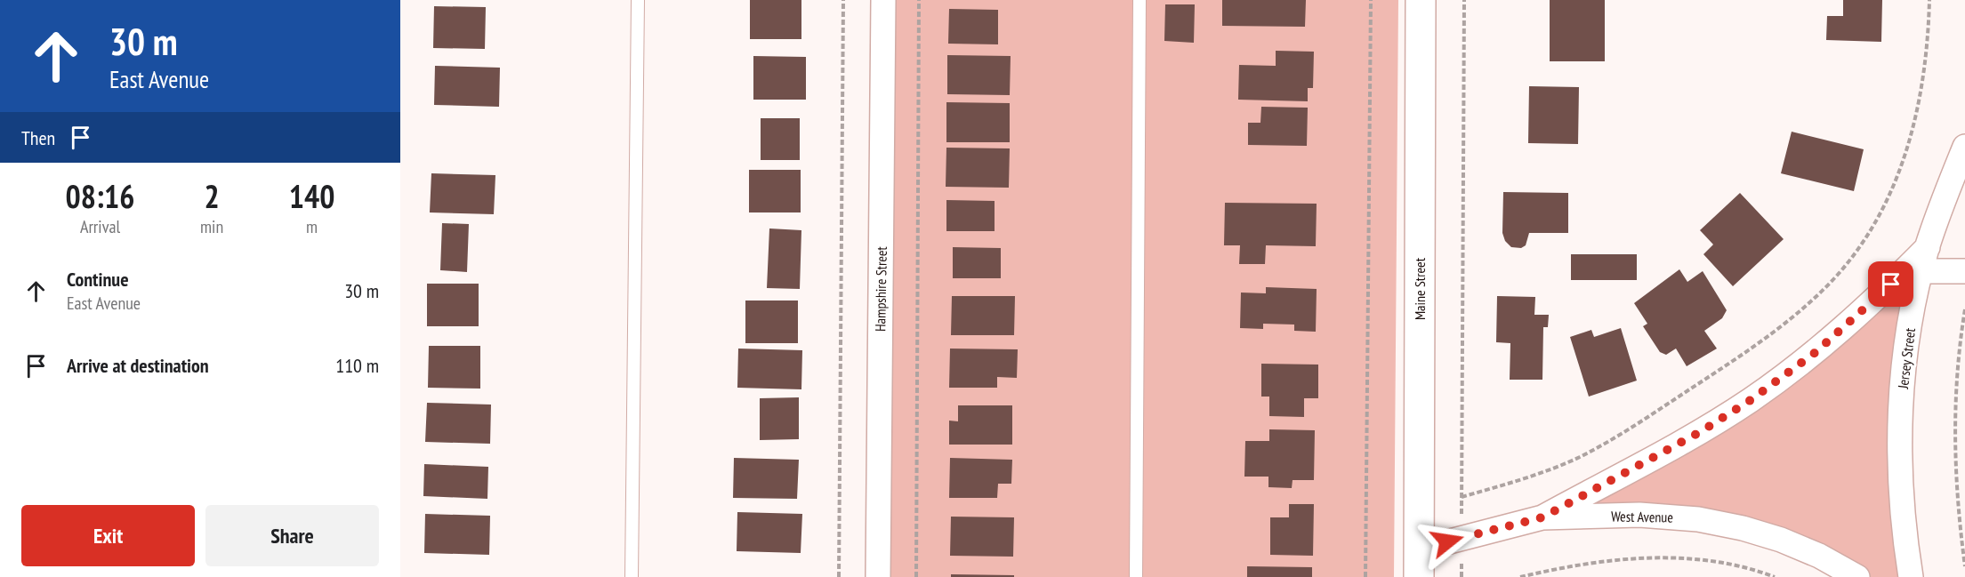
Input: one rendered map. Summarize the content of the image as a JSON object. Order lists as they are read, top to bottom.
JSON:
{
  "streets": {
    "street": [
      "Hampshire Street",
      "Maine Street",
      "Jersey Street",
      "West Avenue"
    ]
  },
  "crossings": [
    ["Maine Street", "West Avenue"]
  ],
  "page": {
    "turn": ["30 m", "East Avenue"],
    "then": "Then",
    "eta": [
      "08:16",
      "Arrival",
      "2",
      "min",
      "140",
      "m"
    ],
    "list": [
      {
        "name": "Continue",
        "note": "East Avenue",
        "value": "30 m"
      },
      {
        "name": "Arrive at destination",
        "value": "110 m"
      }
    ],
    "buttons": ["Exit", "Share"]
  }
}
